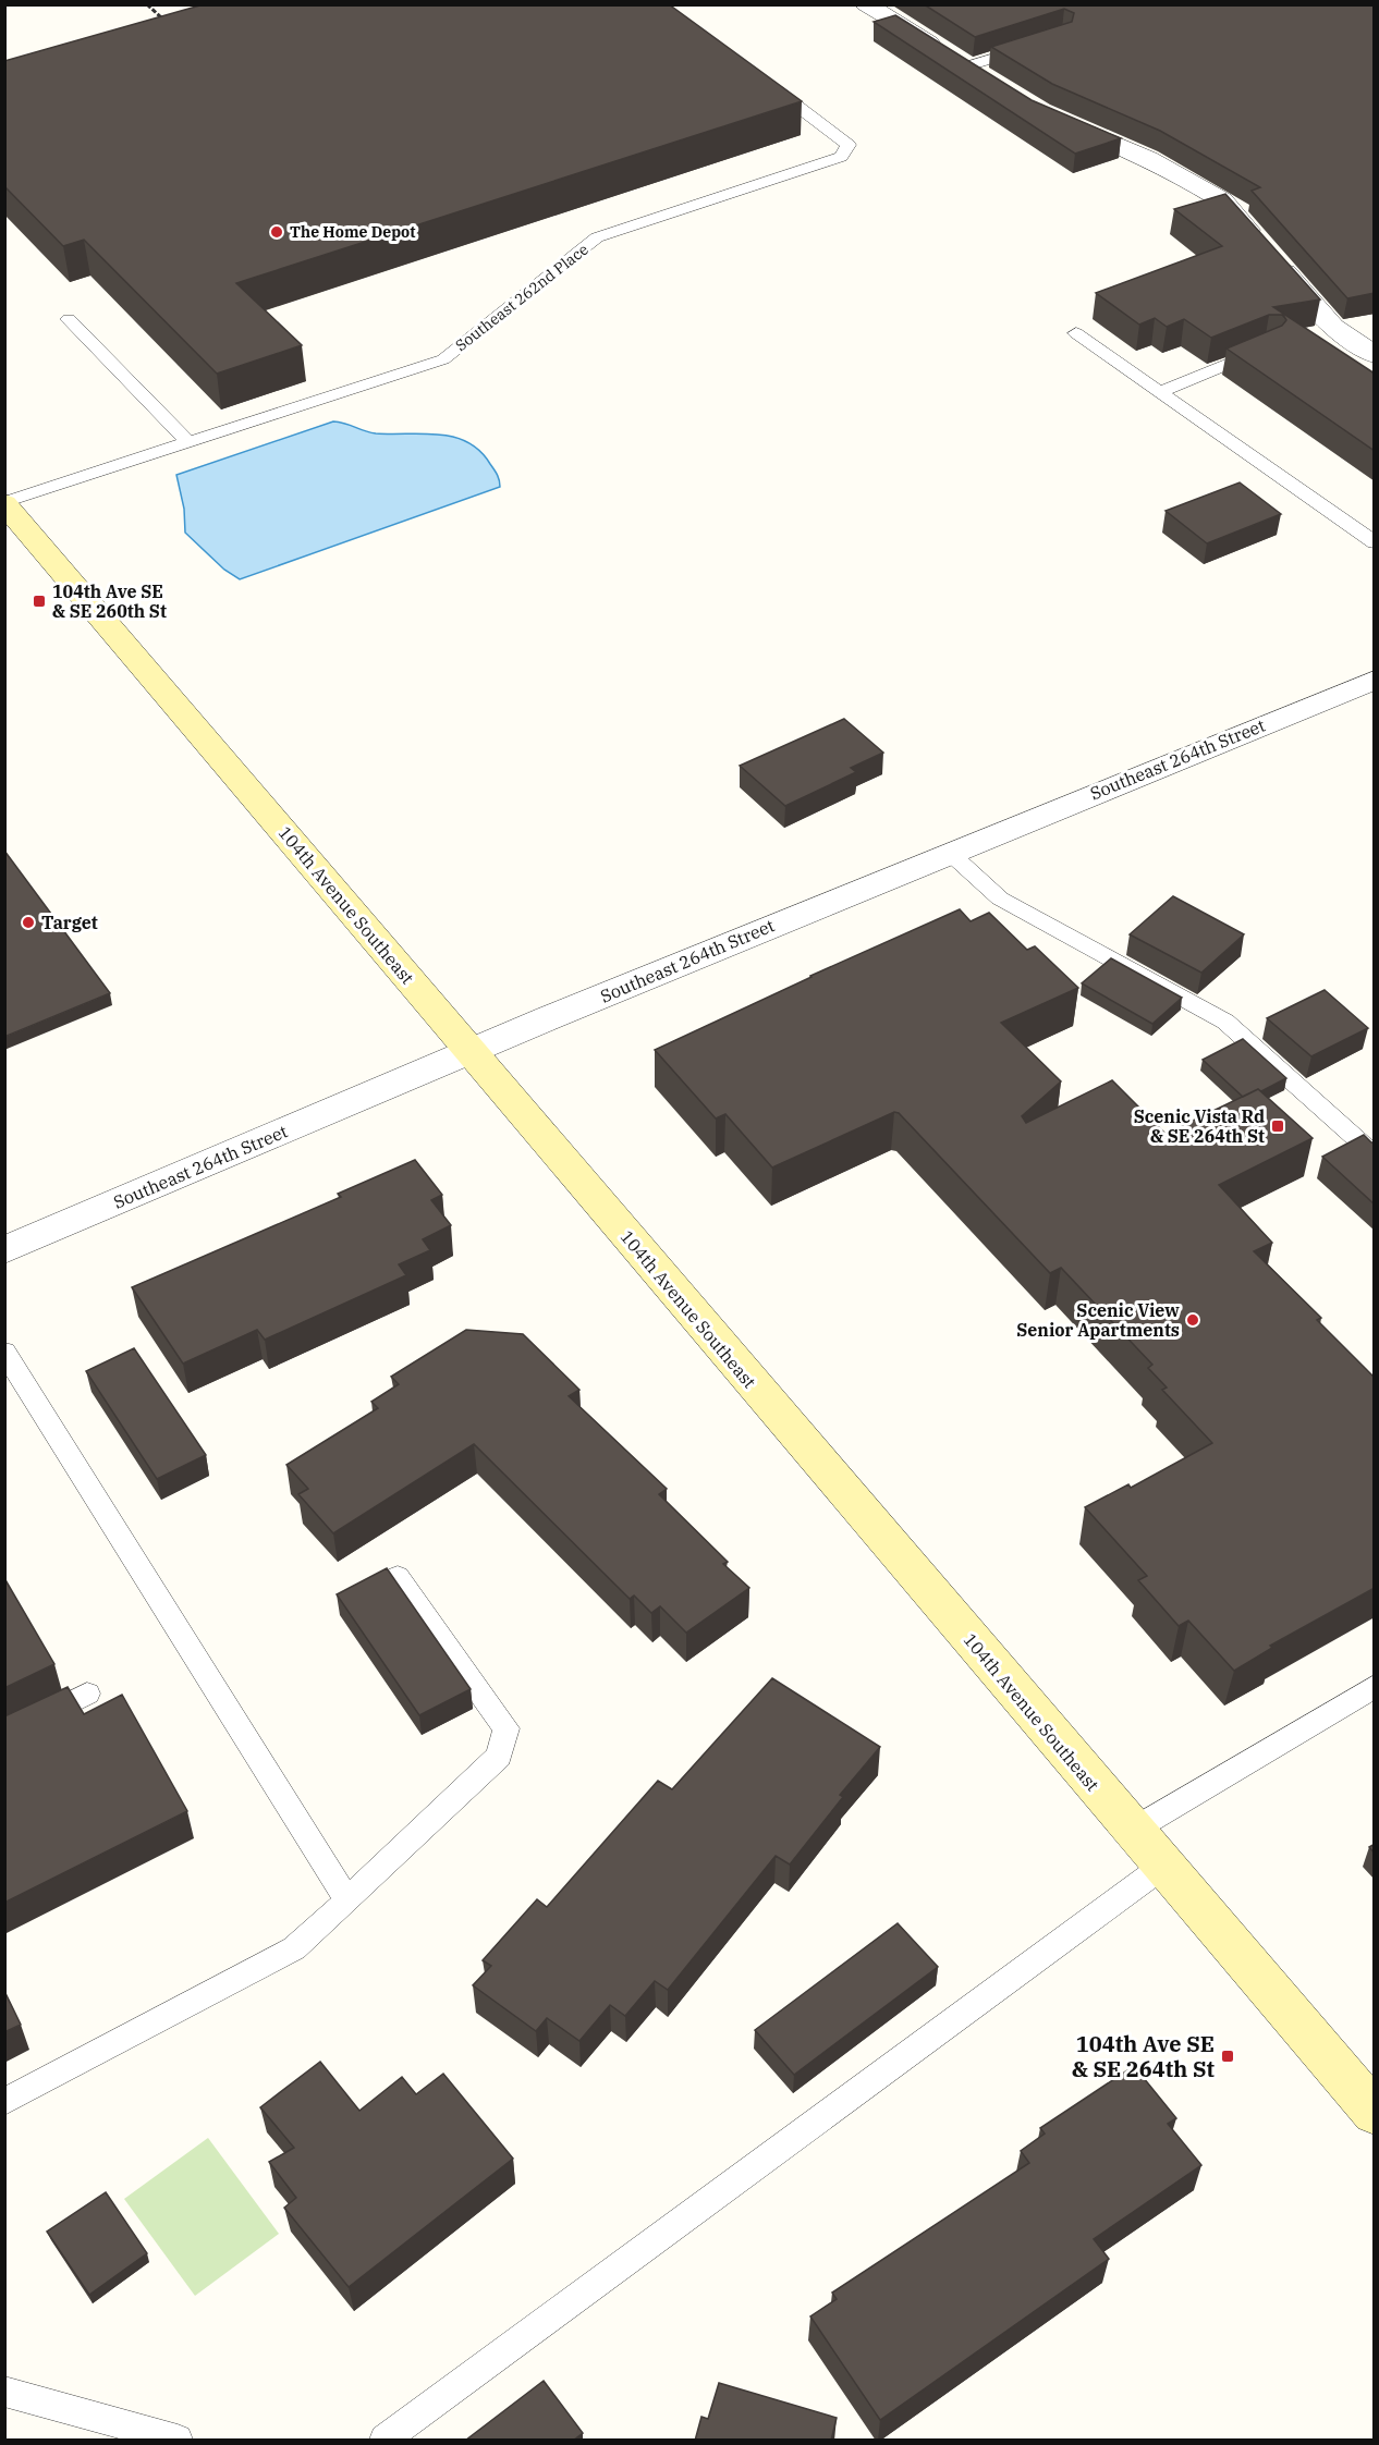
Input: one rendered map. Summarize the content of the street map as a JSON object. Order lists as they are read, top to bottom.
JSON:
{
  "streets": {
    "street": ["Southeast 264th Street", "104th Avenue Southeast"],
    "lane": ["Southeast 262nd Place"]
  },
  "crossings": [
    ["Southeast 262nd Place", "104th Avenue Southeast"],
    ["Southeast 264th Street", "104th Avenue Southeast"]
  ],
  "places": {
    "other": ["The Home Depot", "Target", "Scenic View Senior Apartments"],
    "transit": ["104th Ave SE & SE 260th St", "Scenic Vista Rd & SE 264th St", "104th Ave SE & SE 264th St"]
  }
}
